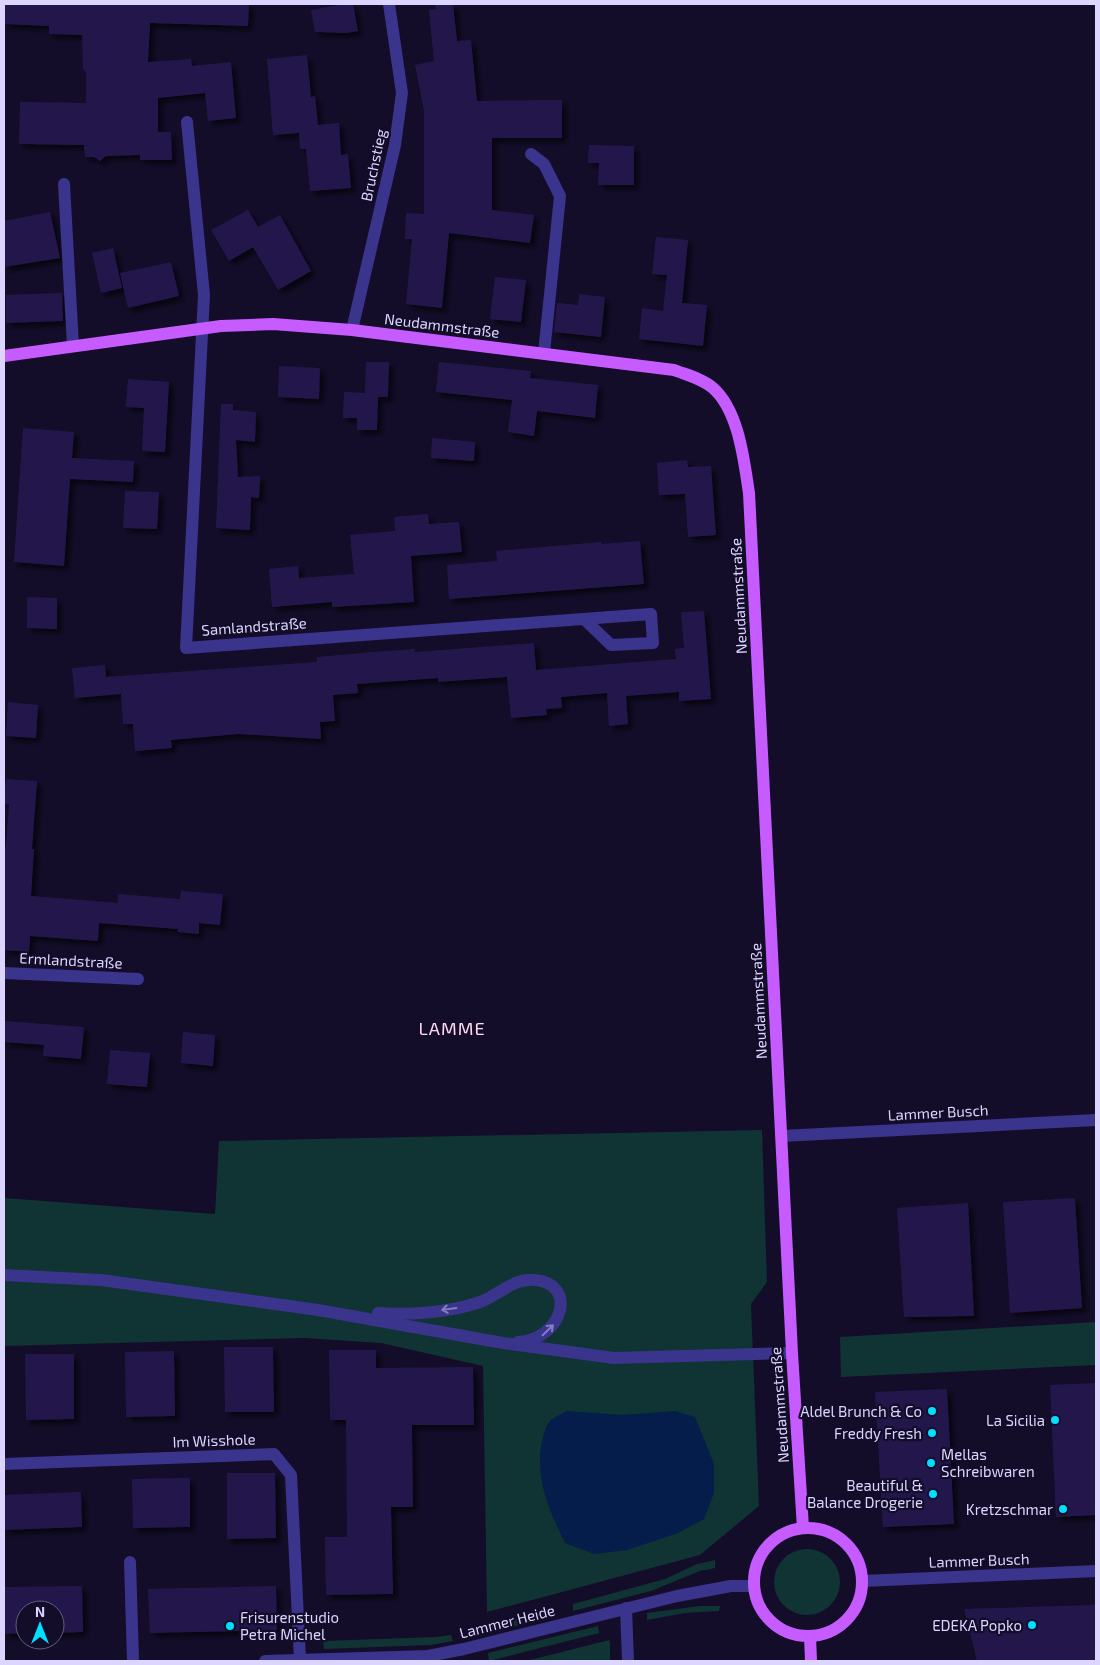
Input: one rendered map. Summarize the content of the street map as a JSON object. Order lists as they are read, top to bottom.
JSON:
{
  "streets": {
    "main road": ["Neudammstraße"],
    "street": [
      "Bruchstieg",
      "Samlandstraße",
      "Ermlandstraße",
      "Lammer Busch",
      "Im Wisshole",
      "Lammer Heide"
    ]
  },
  "crossings": [
    ["Bruchstieg", "Neudammstraße"],
    ["Neudammstraße", "Samlandstraße"],
    ["Neudammstraße", "Lammer Busch"],
    ["Neudammstraße", "Lammer Heide"],
    ["Lammer Busch", "Lammer Heide"],
    ["Im Wisshole", "Lammer Heide"]
  ],
  "districts": ["LAMME"],
  "places": [
    "Aldel Brunch & Co",
    "La Sicilia",
    "Freddy Fresh",
    "Mellas Schreibwaren",
    "Beautiful & Balance Drogerie",
    "Kretzschmar",
    "EDEKA Popko",
    "Frisurenstudio Petra Michel"
  ],
  "north": "top"
}
